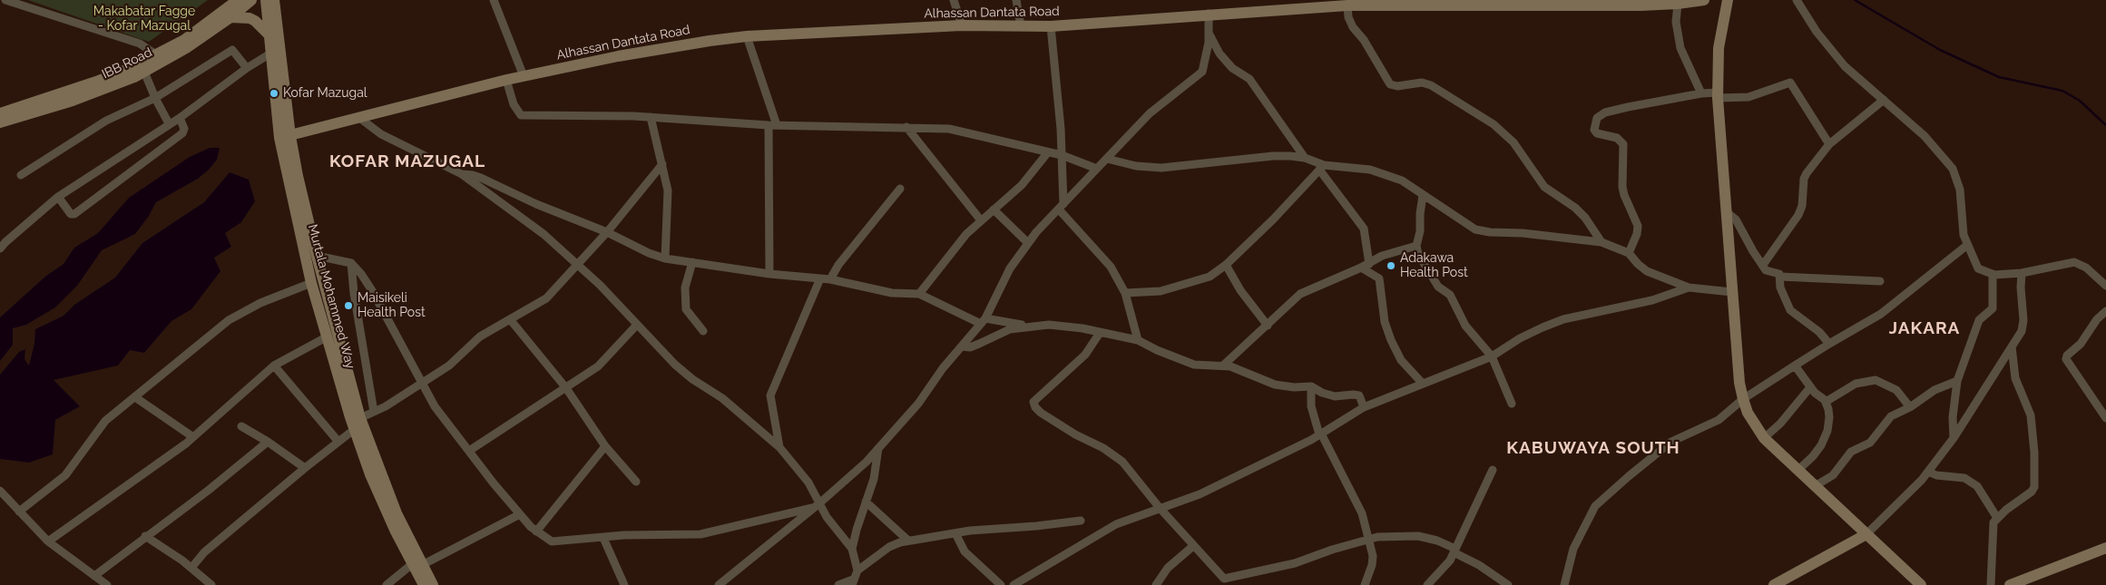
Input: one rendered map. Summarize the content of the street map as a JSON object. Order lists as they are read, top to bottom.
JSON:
{
  "streets": {
    "main road": ["Alhassan Dantata Road", "IBB Road", "Murtala Mohammed Way"]
  },
  "crossings": [
    ["Alhassan Dantata Road", "Murtala Mohammed Way"]
  ],
  "districts": ["KOFAR MAZUGAL", "JAKARA", "KABUWAYA SOUTH"],
  "parks": ["Makabatar Fagge - Kofar Mazugal"],
  "places": ["Kofar Mazugal", "Adakawa Health Post", "Maisikeli Health Post"]
}
